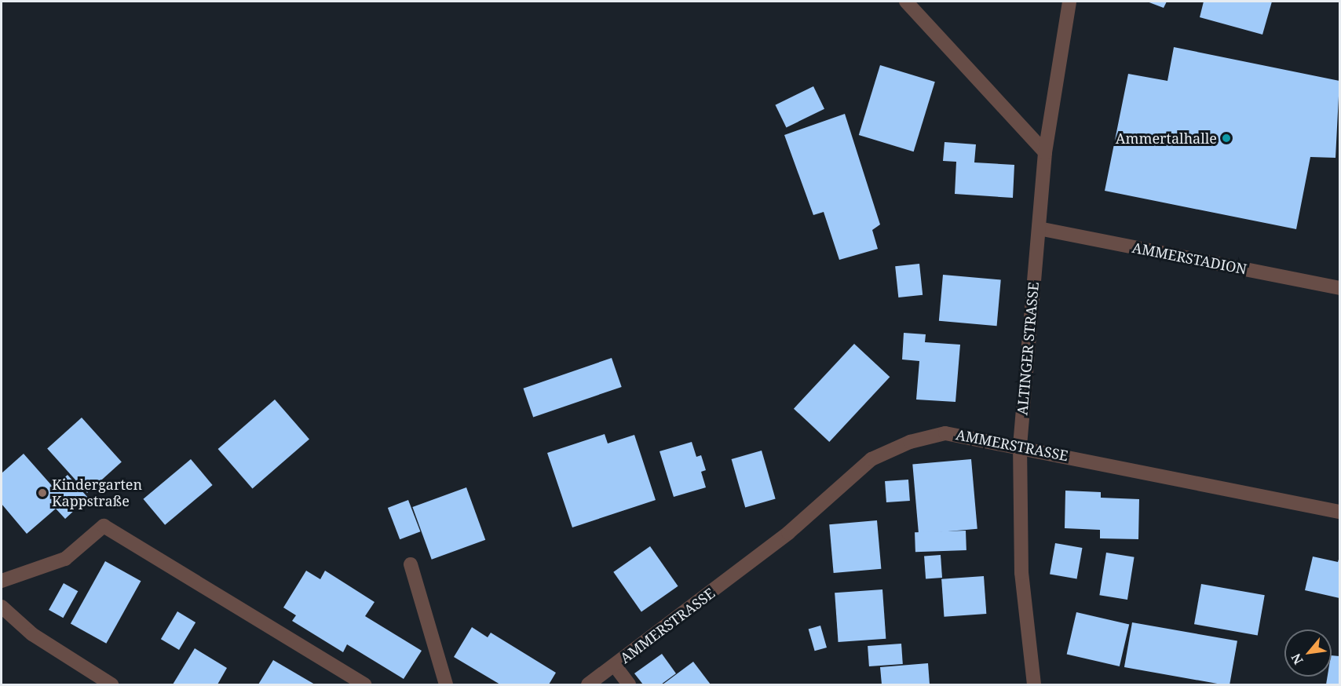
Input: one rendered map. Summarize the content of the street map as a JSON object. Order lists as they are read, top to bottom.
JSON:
{
  "streets": {
    "street": ["AMMERSTADION", "ALTINGER STRASSE", "AMMERSTRASSE"]
  },
  "crossings": [
    ["AMMERSTADION", "ALTINGER STRASSE"],
    ["ALTINGER STRASSE", "AMMERSTRASSE"]
  ],
  "places": ["Ammertalhalle", "Kindergarten Kappstraße"],
  "north": "bottom left"
}
